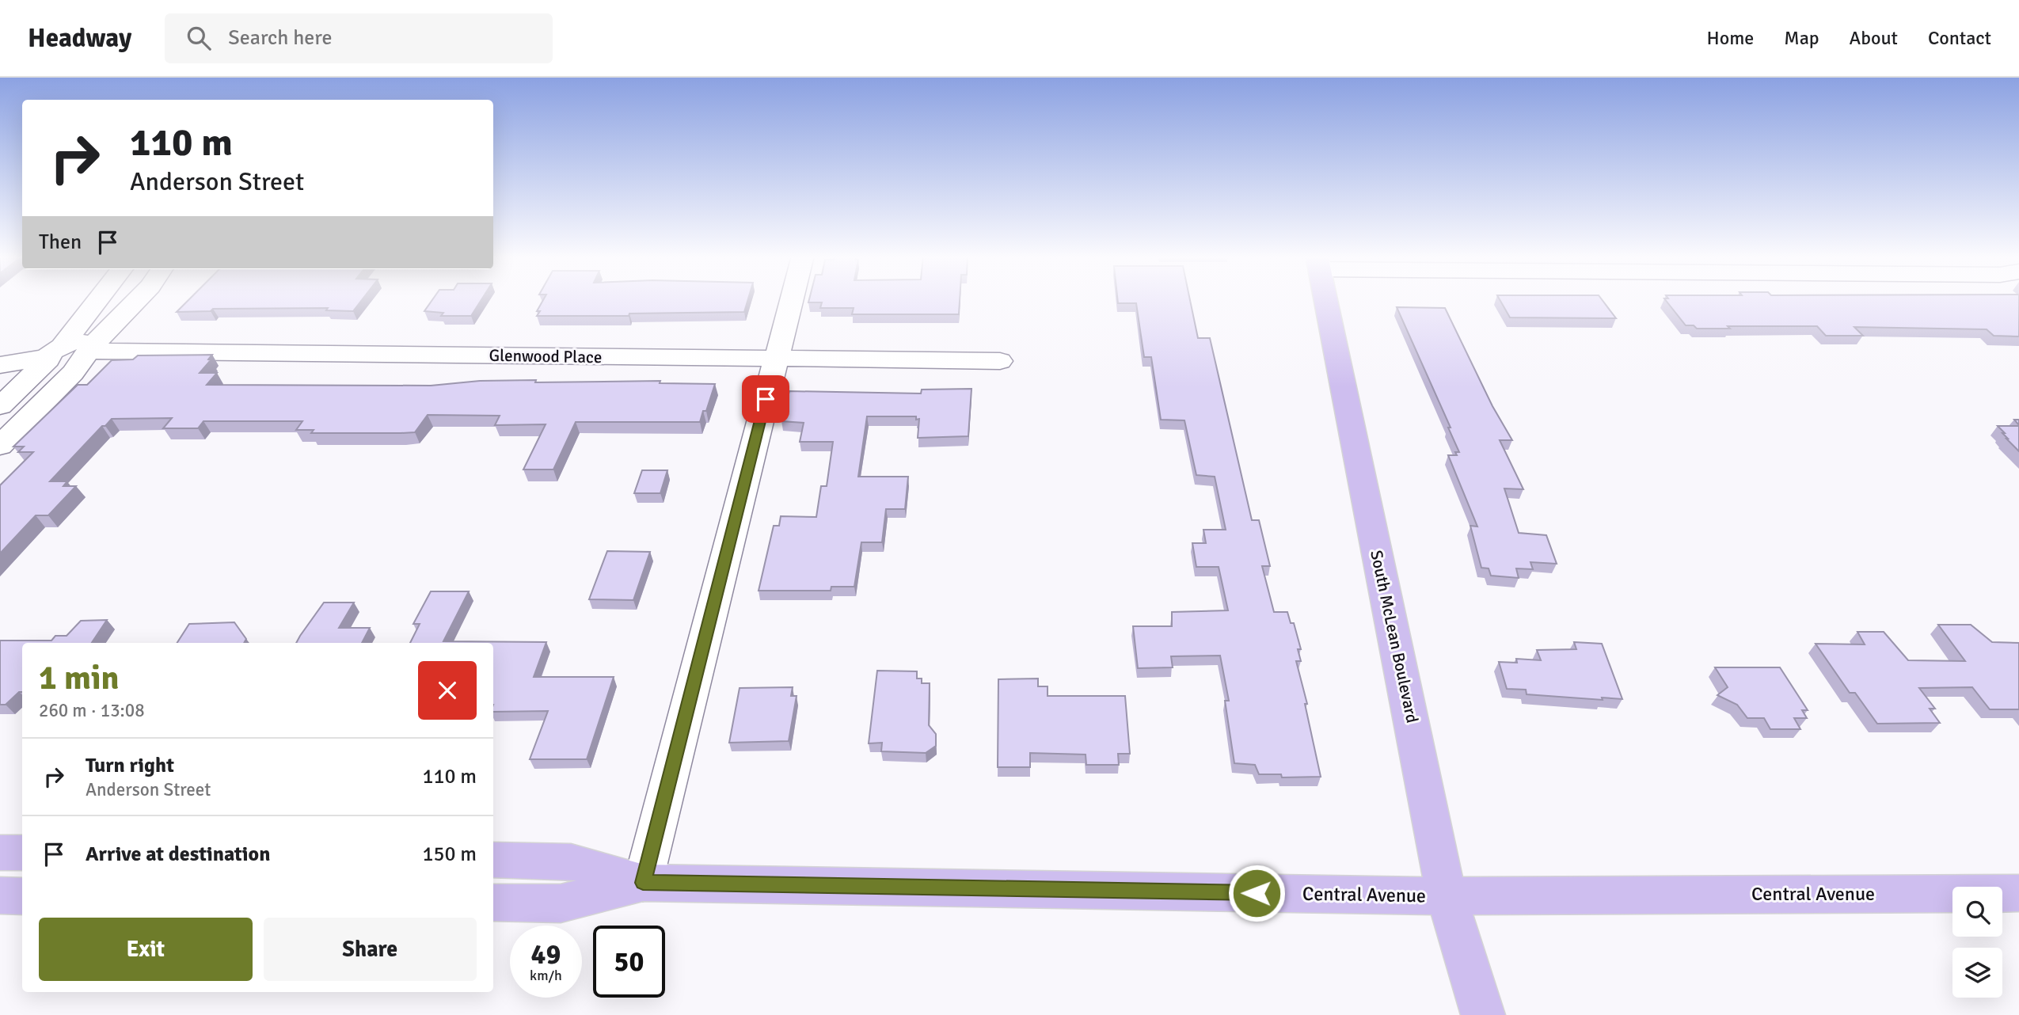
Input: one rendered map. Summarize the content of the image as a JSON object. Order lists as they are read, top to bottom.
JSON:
{
  "streets": {
    "main road": ["South McLean Boulevard", "Central Avenue"],
    "street": ["Glenwood Place"]
  },
  "crossings": [
    ["South McLean Boulevard", "Central Avenue"]
  ],
  "page": {
    "header": "Headway",
    "search": "Search here",
    "nav": [
      "Home",
      "Map",
      "About",
      "Contact"
    ],
    "turn": ["110 m", "Anderson Street"],
    "then": "Then",
    "heading": ["1 min", "260 m · 13:08"],
    "list": [
      {
        "name": "Turn right",
        "note": "Anderson Street",
        "value": "110 m"
      },
      {
        "name": "Arrive at destination",
        "value": "150 m"
      }
    ],
    "buttons": ["Exit", "Share"],
    "speed": "49 km/h",
    "limit": "50"
  }
}
